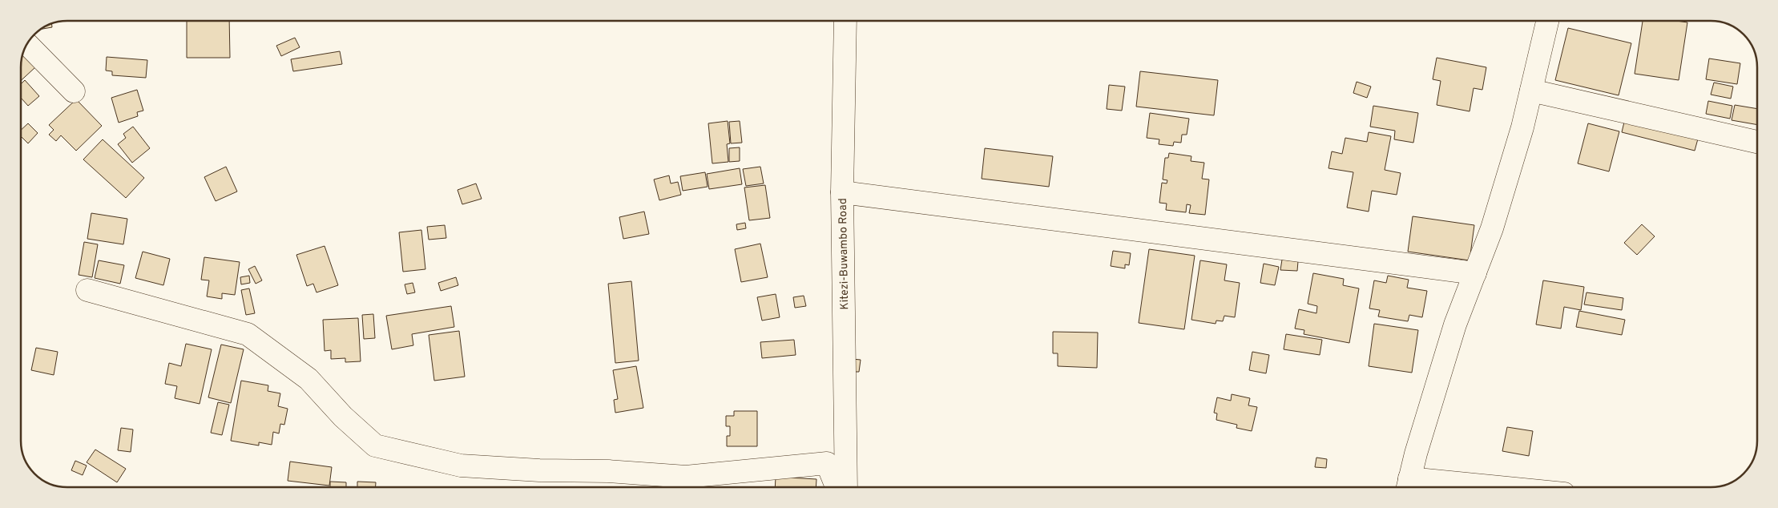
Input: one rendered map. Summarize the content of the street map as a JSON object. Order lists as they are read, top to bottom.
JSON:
{
  "streets": {
    "street": ["Kitezi-Buwambo Road"]
  }
}
